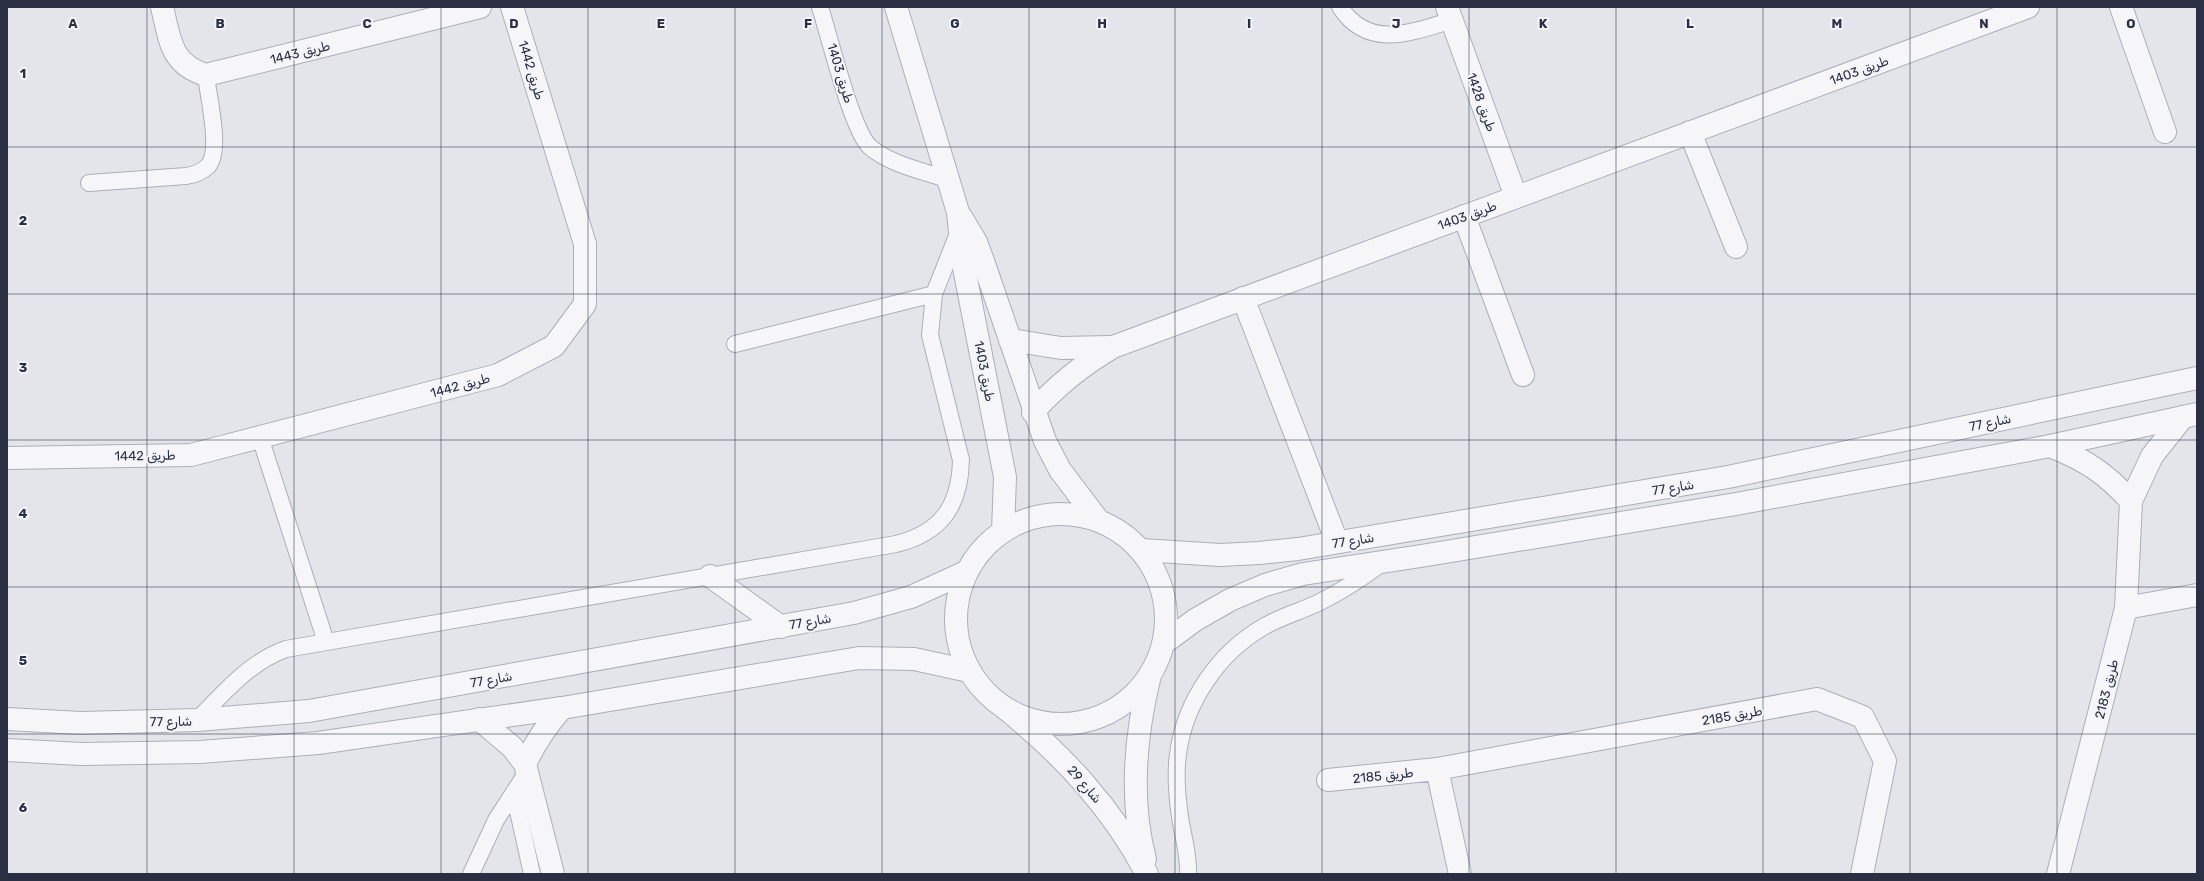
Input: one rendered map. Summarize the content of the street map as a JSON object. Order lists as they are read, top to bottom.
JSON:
{
  "streets": {
    "street": [
      "طريق 1443",
      "طريق 1442",
      "طريق 1403",
      "طريق 1428",
      "شارع 77",
      "طريق 2183",
      "طريق 2185",
      "شارع 29"
    ]
  },
  "crossings": [
    ["طريق 1403", "طريق 1428"],
    ["شارع 77", "طريق 2183"],
    ["شارع 77", "شارع 29"]
  ],
  "grid": {
    "columns": [
      "A",
      "B",
      "C",
      "D",
      "E",
      "F",
      "G",
      "H",
      "I",
      "J",
      "K",
      "L",
      "M",
      "N",
      "O"
    ],
    "rows": [
      "1",
      "2",
      "3",
      "4",
      "5",
      "6"
    ]
  }
}
